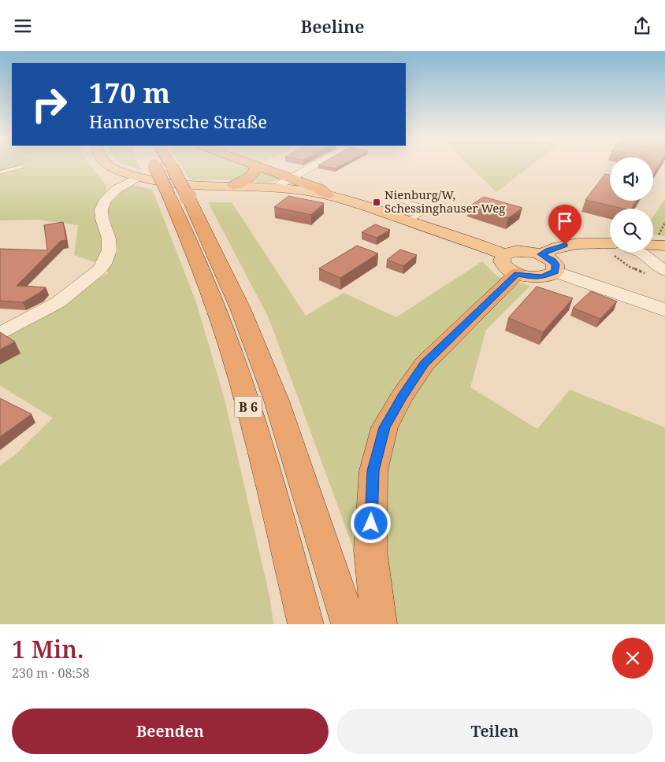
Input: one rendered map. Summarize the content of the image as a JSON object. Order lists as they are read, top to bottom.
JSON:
{
  "streets": {
    "highway": ["B 6"]
  },
  "places": {
    "transit": ["Nienburg/W, Schessinghauser Weg"]
  },
  "page": {
    "header": "Beeline",
    "turn": ["170 m", "Hannoversche Straße"],
    "heading": ["1 Min.", "230 m · 08:58"],
    "buttons": ["Beenden", "Teilen"]
  }
}
